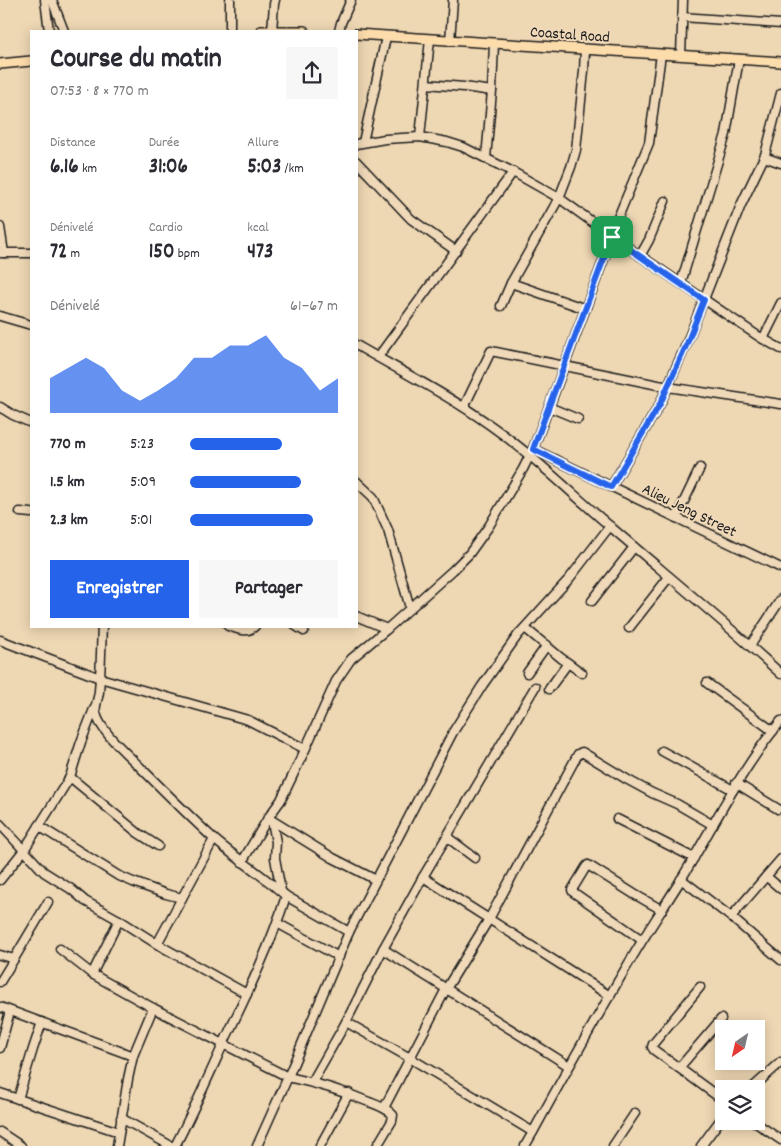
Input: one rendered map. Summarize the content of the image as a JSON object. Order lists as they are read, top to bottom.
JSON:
{
  "streets": {
    "main road": ["Coastal Road"],
    "street": ["Alieu Jeng Street"]
  },
  "north": "bottom left",
  "page": {
    "heading": ["Course du matin", "07:53 · 8 × 770 m"],
    "stats": [
      ["Distance", "6.16 km"],
      ["Durée", "31:06"],
      ["Allure", "5:03 /km"],
      ["Dénivelé", "72 m"],
      ["Cardio", "150 bpm"],
      ["kcal", "473"]
    ],
    "chart": ["Dénivelé", "61–67 m"],
    "list": [
      {
        "name": "770 m",
        "note": "5:23"
      },
      {
        "name": "1.5 km",
        "note": "5:09"
      },
      {
        "name": "2.3 km",
        "note": "5:01"
      }
    ],
    "buttons": ["Enregistrer", "Partager"]
  }
}
